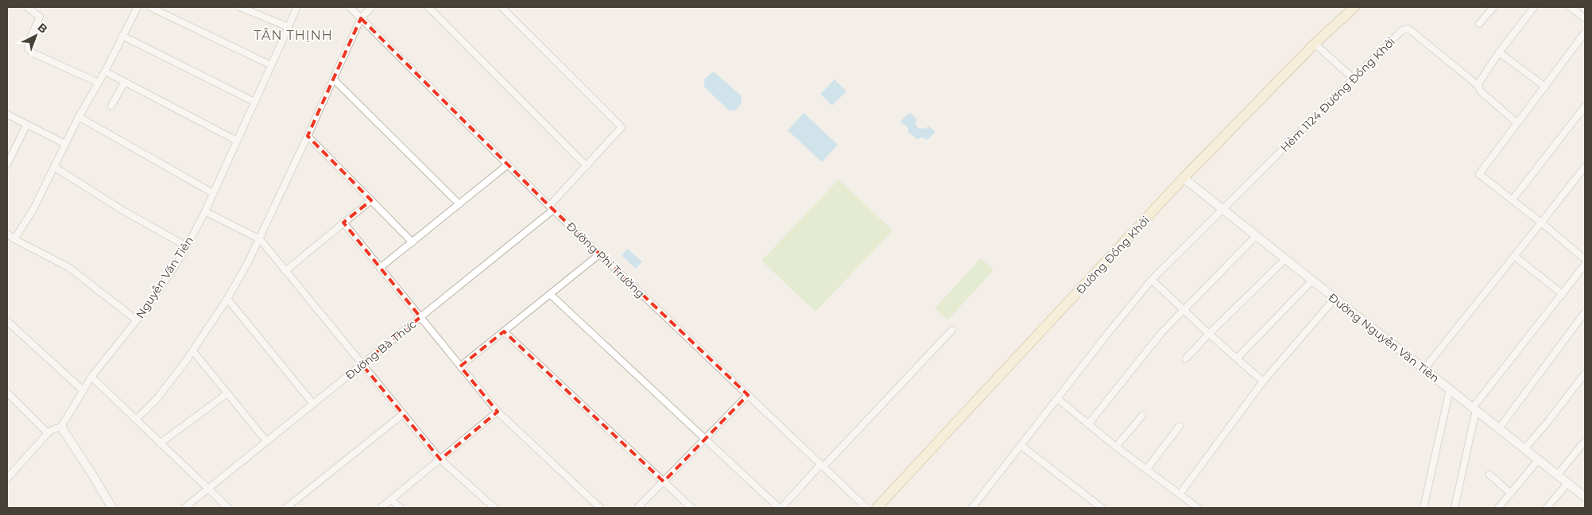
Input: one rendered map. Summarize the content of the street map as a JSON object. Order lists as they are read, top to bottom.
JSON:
{
  "streets": {
    "main road": ["Đường Đồng Khởi"],
    "street": [
      "Hẻm 1124 Đường Đồng Khởi",
      "Đường Phi Trường",
      "Nguyễn Văn Tiên",
      "Đường Nguyễn Văn Tiên",
      "Đường Bà Thức"
    ]
  },
  "crossings": [
    ["Hẻm 1124 Đường Đồng Khởi", "Đường Nguyễn Văn Tiên"],
    ["Đường Đồng Khởi", "Đường Nguyễn Văn Tiên"],
    ["Đường Phi Trường", "Đường Bà Thức"]
  ],
  "districts": ["TÂN THỊNH"],
  "north": "top right"
}
